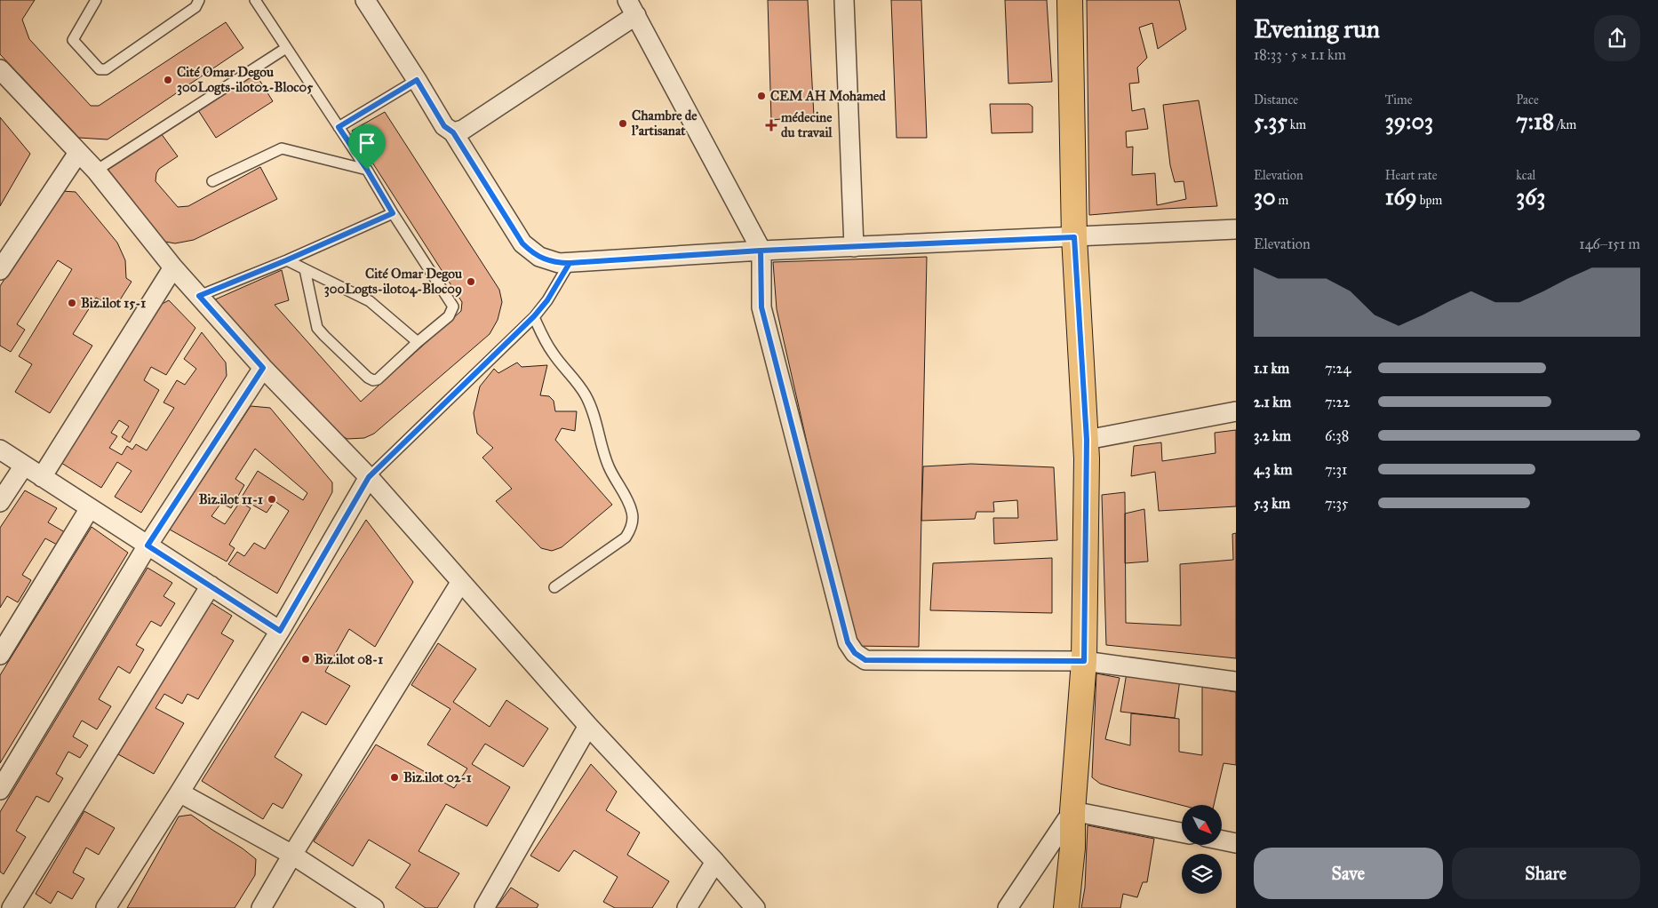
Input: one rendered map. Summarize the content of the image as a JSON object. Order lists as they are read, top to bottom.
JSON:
{
  "places": {
    "other": [
      "Cité Omar Degou 300Logts-ilot02-Bloc05",
      "CEM AH Mohamed",
      "Chambre de l'artisanat",
      "Cité Omar Degou 300Logts-ilot04-Bloc09",
      "Biz.ilot 15-1",
      "Biz.ilot 11-1",
      "Biz.ilot 08-1",
      "Biz.ilot 02-1"
    ],
    "health": ["médecine du travail"]
  },
  "north": "bottom right",
  "page": {
    "heading": ["Evening run", "18:33 · 5 × 1.1 km"],
    "stats": [
      ["Distance", "5.35 km"],
      ["Time", "39:03"],
      ["Pace", "7:18 /km"],
      ["Elevation", "30 m"],
      ["Heart rate", "169 bpm"],
      ["kcal", "363"]
    ],
    "chart": ["Elevation", "146–151 m"],
    "list": [
      {
        "name": "1.1 km",
        "note": "7:24"
      },
      {
        "name": "2.1 km",
        "note": "7:22"
      },
      {
        "name": "3.2 km",
        "note": "6:38"
      },
      {
        "name": "4.3 km",
        "note": "7:31"
      },
      {
        "name": "5.3 km",
        "note": "7:35"
      }
    ],
    "buttons": ["Save", "Share"]
  }
}
